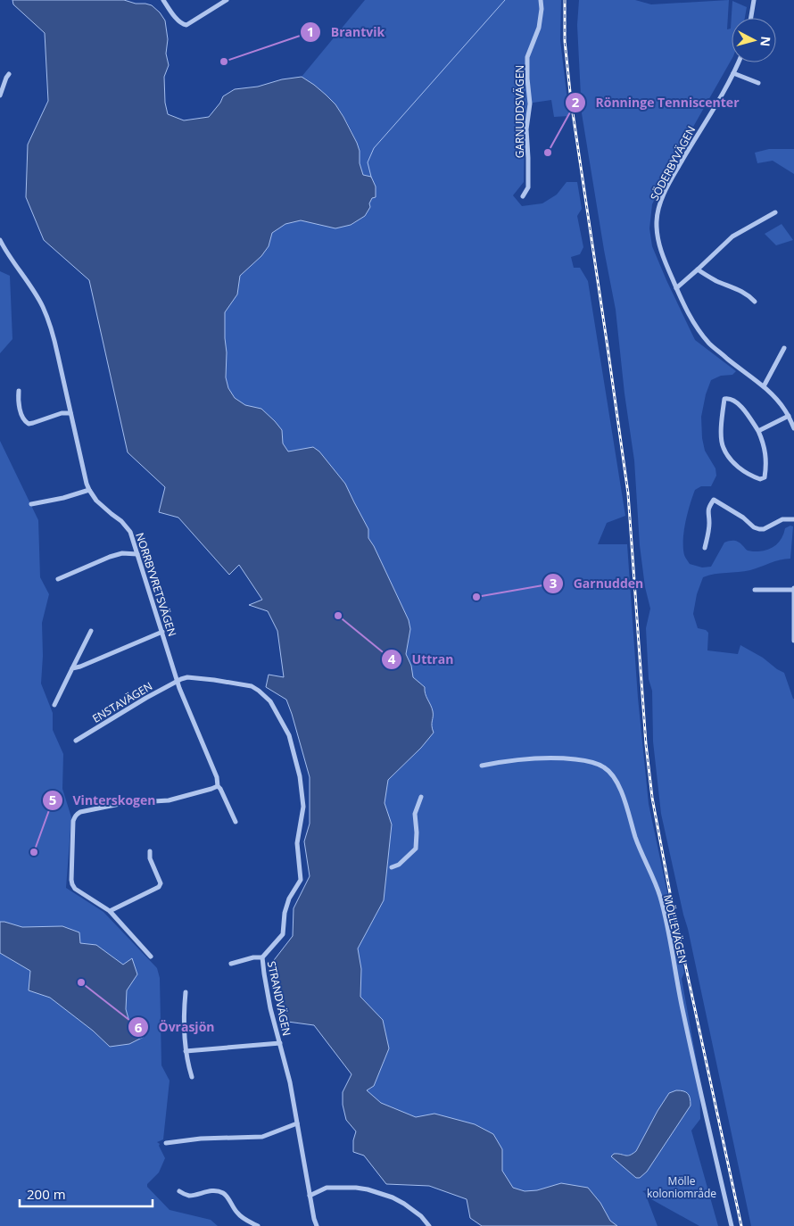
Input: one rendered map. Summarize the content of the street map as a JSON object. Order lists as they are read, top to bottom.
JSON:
{
  "streets": {
    "street": [
      "GARNUDDSVÄGEN",
      "SÖDERBYVÄGEN",
      "NORRBYVRETSVÄGEN",
      "ENSTAVÄGEN",
      "MÖLLEVÄGEN",
      "STRANDVÄGEN"
    ]
  },
  "crossings": [
    ["NORRBYVRETSVÄGEN", "ENSTAVÄGEN"],
    ["NORRBYVRETSVÄGEN", "STRANDVÄGEN"],
    ["ENSTAVÄGEN", "STRANDVÄGEN"]
  ],
  "parks": ["Mölle koloniområde"],
  "places": [
    "Brantvik",
    "Rönninge Tenniscenter",
    "Garnudden",
    "Uttran",
    "Vinterskogen",
    "Övrasjön"
  ],
  "scale_bar": "200 m",
  "north": "right"
}
